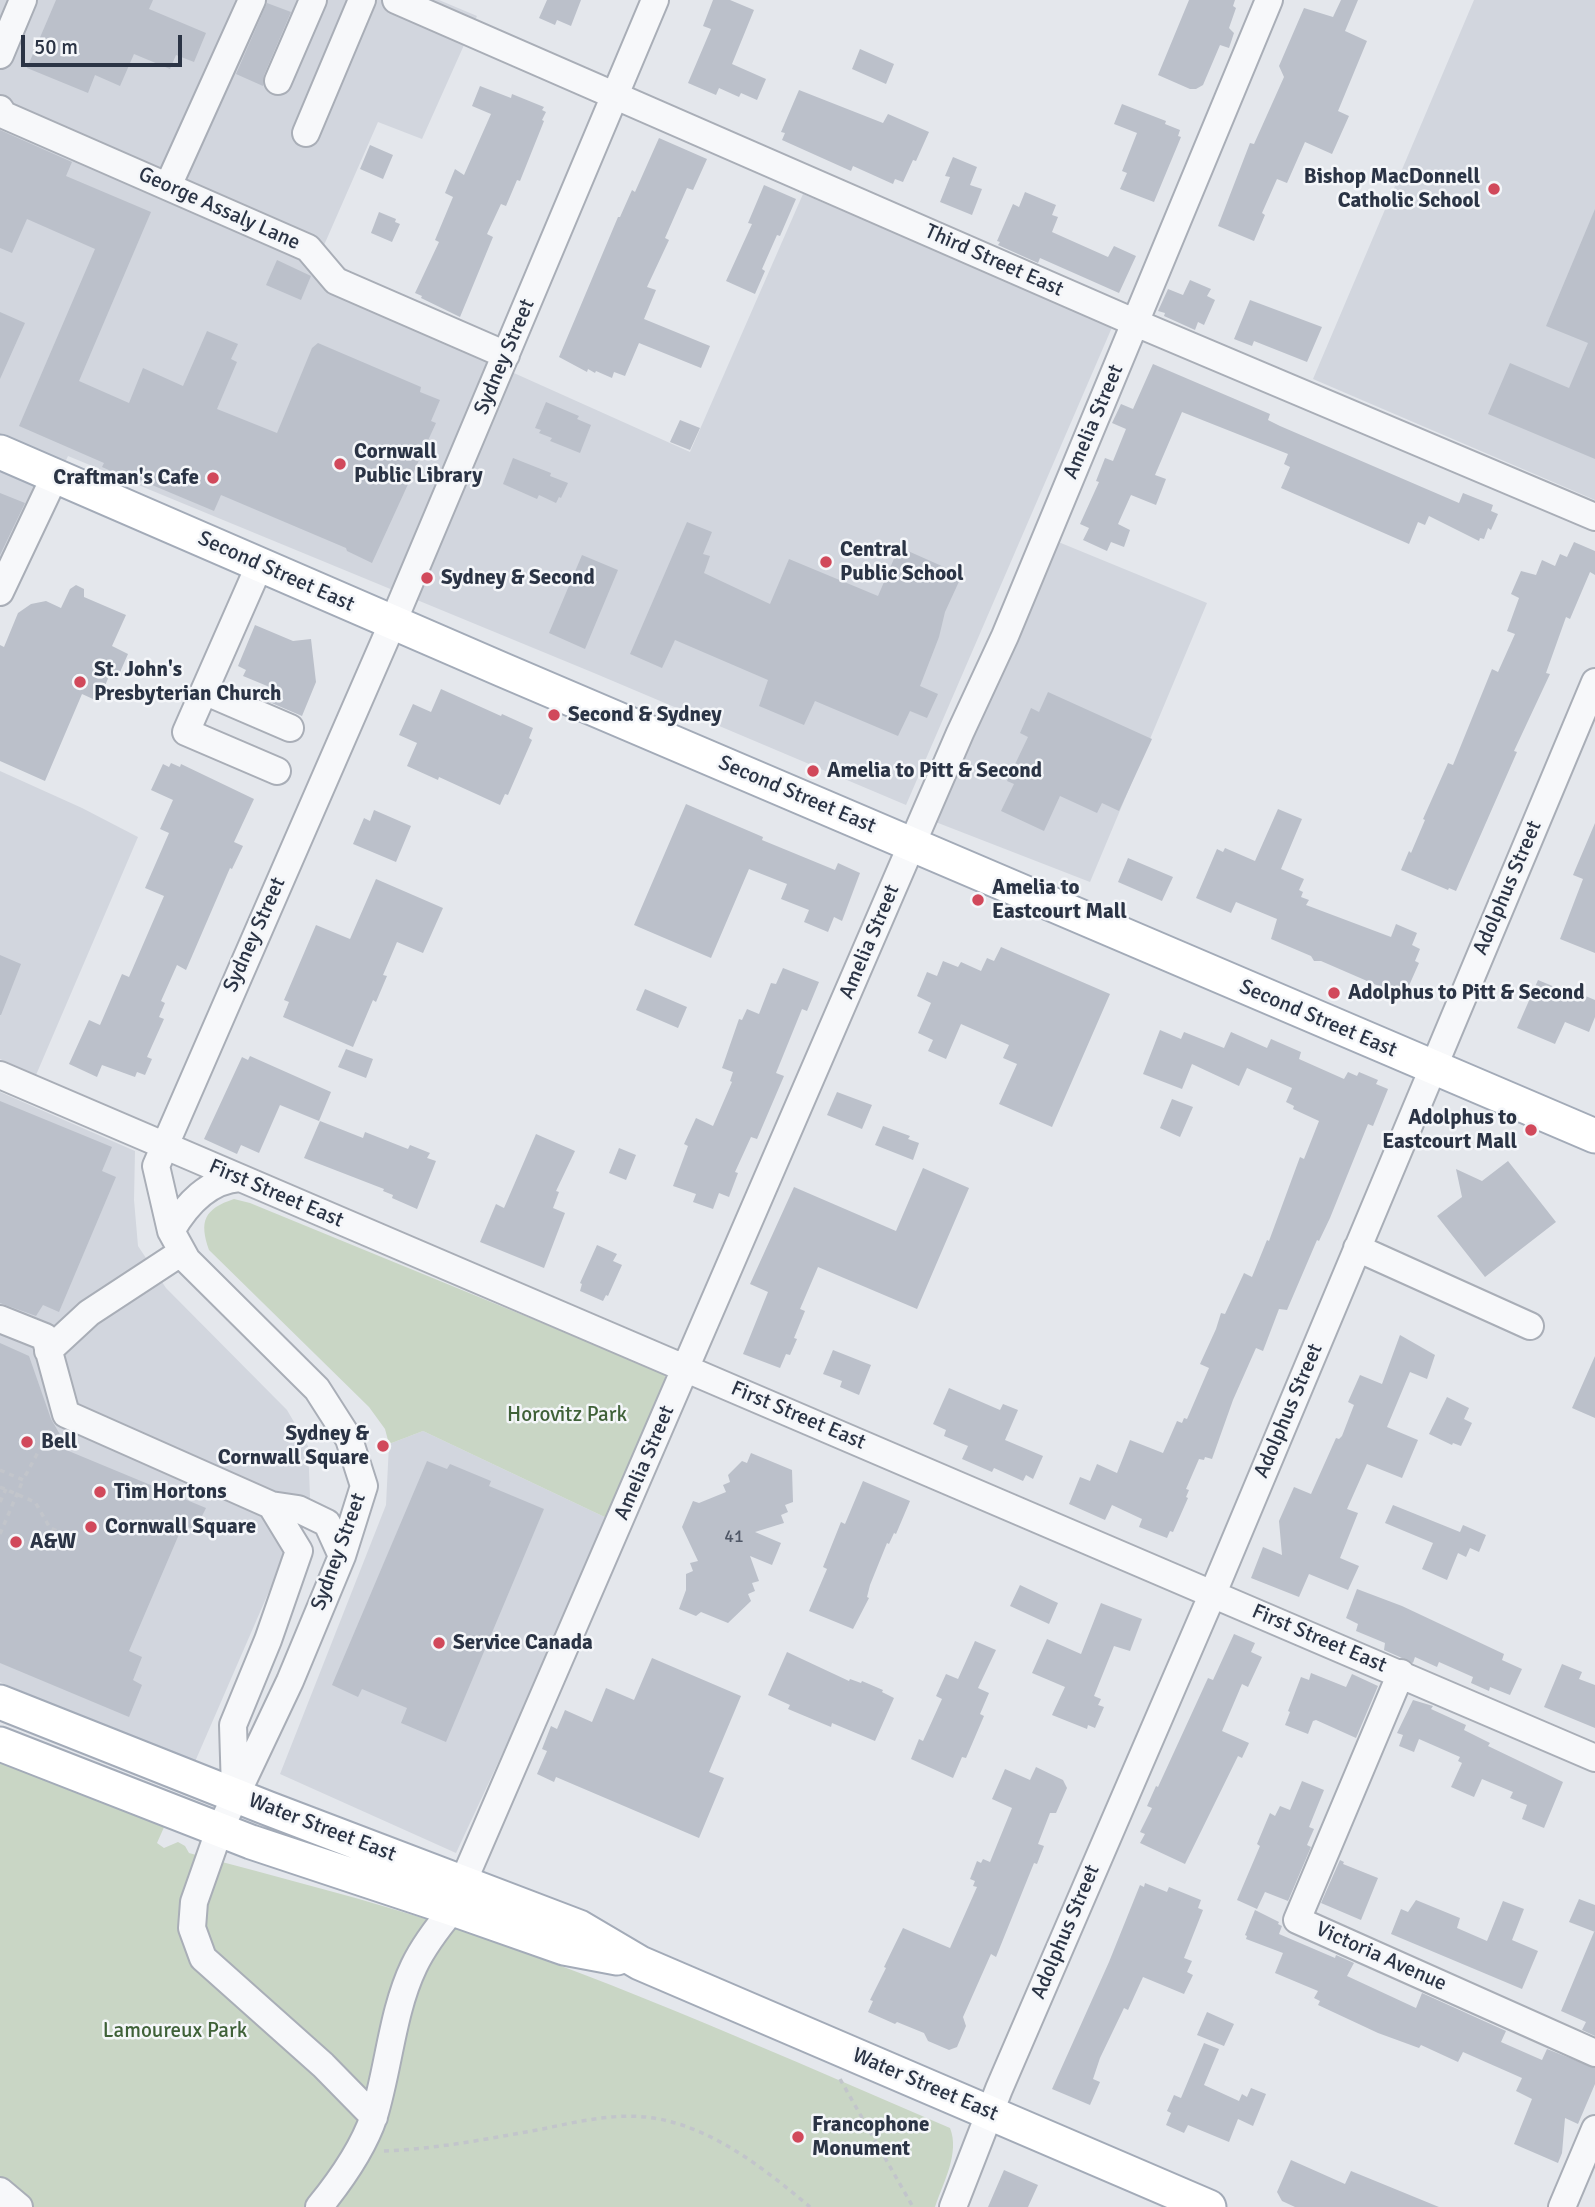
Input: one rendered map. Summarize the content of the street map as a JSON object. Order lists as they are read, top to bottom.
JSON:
{
  "streets": {
    "main road": ["Second Street East", "Water Street East"],
    "street": [
      "George Assaly Lane",
      "Third Street East",
      "Sydney Street",
      "Amelia Street",
      "Adolphus Street",
      "First Street East",
      "Victoria Avenue"
    ]
  },
  "crossings": [
    ["George Assaly Lane", "Sydney Street"],
    ["Third Street East", "Sydney Street"],
    ["Third Street East", "Amelia Street"],
    ["Sydney Street", "Amelia Street"],
    ["Sydney Street", "Second Street East"],
    ["Sydney Street", "First Street East"],
    ["Sydney Street", "Water Street East"],
    ["Amelia Street", "Second Street East"],
    ["Amelia Street", "First Street East"],
    ["Amelia Street", "Water Street East"],
    ["Second Street East", "Adolphus Street"],
    ["Adolphus Street", "First Street East"],
    ["Adolphus Street", "Water Street East"],
    ["First Street East", "Victoria Avenue"]
  ],
  "parks": ["Horovitz Park", "Lamoureux Park"],
  "places": [
    "Bishop MacDonnell Catholic School",
    "Cornwall Public Library",
    "Craftman's Cafe",
    "Central Public School",
    "Sydney & Second",
    "St. John's Presbyterian Church",
    "Second & Sydney",
    "Amelia to Pitt & Second",
    "Amelia to Eastcourt Mall",
    "Adolphus to Pitt & Second",
    "Adolphus to Eastcourt Mall",
    "Bell",
    "Sydney & Cornwall Square",
    "Tim Hortons",
    "Cornwall Square",
    "A&W",
    "Service Canada",
    "Francophone Monument"
  ],
  "house_numbers": ["41"],
  "scale_bar": "50 m"
}
